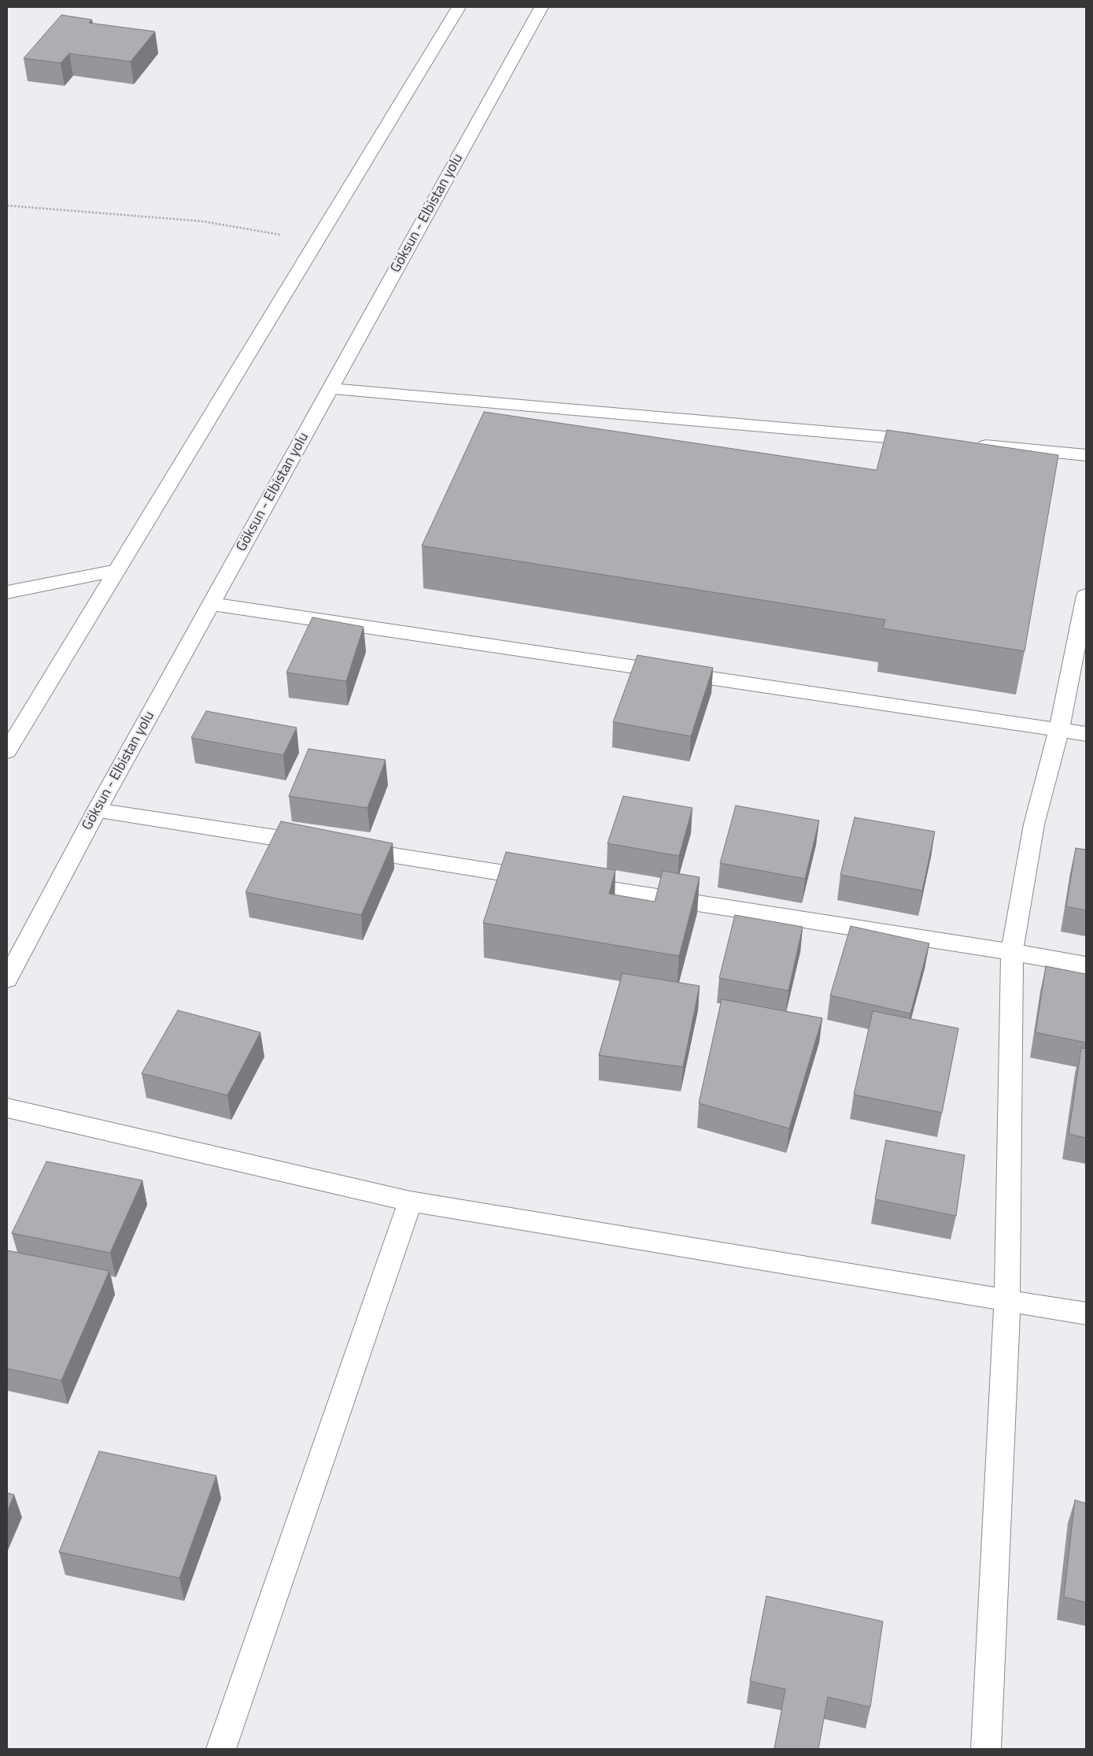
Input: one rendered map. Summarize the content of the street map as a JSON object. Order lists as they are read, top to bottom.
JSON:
{
  "streets": {
    "main road": ["Göksun - Elbistan yolu"]
  }
}
